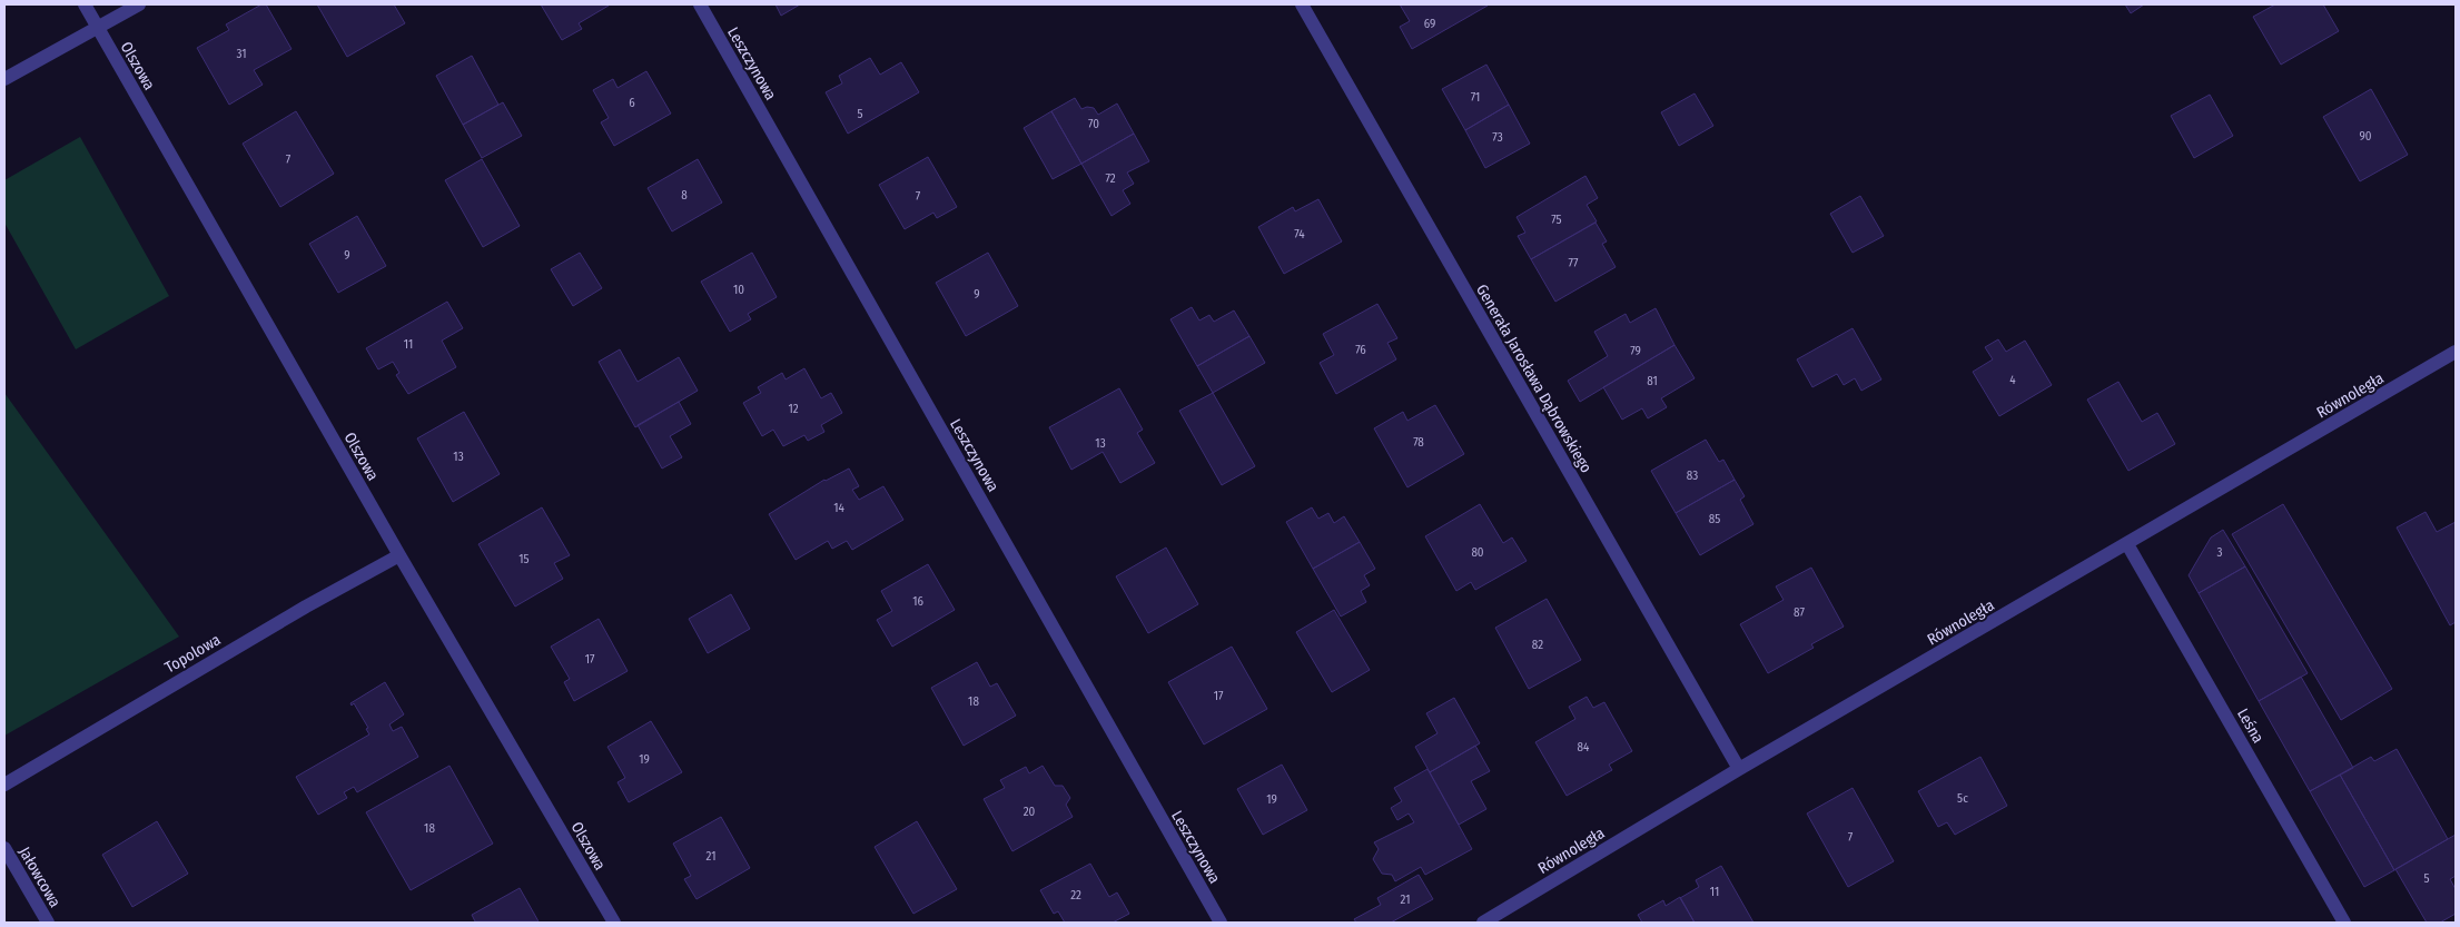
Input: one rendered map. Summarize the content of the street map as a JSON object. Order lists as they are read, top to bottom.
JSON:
{
  "streets": {
    "street": [
      "Leszczynowa",
      "Olszowa",
      "Generała Jarosława Dąbrowskiego",
      "Równoległa",
      "Topolowa",
      "Leśna",
      "Jałowcowa"
    ]
  },
  "crossings": [
    ["Olszowa", "Topolowa"],
    ["Generała Jarosława Dąbrowskiego", "Równoległa"],
    ["Równoległa", "Leśna"]
  ],
  "house_numbers": [
    "69",
    "31",
    "71",
    "6",
    "5",
    "70",
    "90",
    "73",
    "7",
    "72",
    "8",
    "7",
    "75",
    "74",
    "9",
    "77",
    "10",
    "9",
    "11",
    "76",
    "79",
    "4",
    "81",
    "12",
    "78",
    "13",
    "13",
    "83",
    "14",
    "85",
    "80",
    "3",
    "15",
    "16",
    "87",
    "82",
    "17",
    "17",
    "18",
    "84",
    "19",
    "5c",
    "19",
    "20",
    "18",
    "7",
    "21",
    "5",
    "11",
    "22",
    "21"
  ]
}
